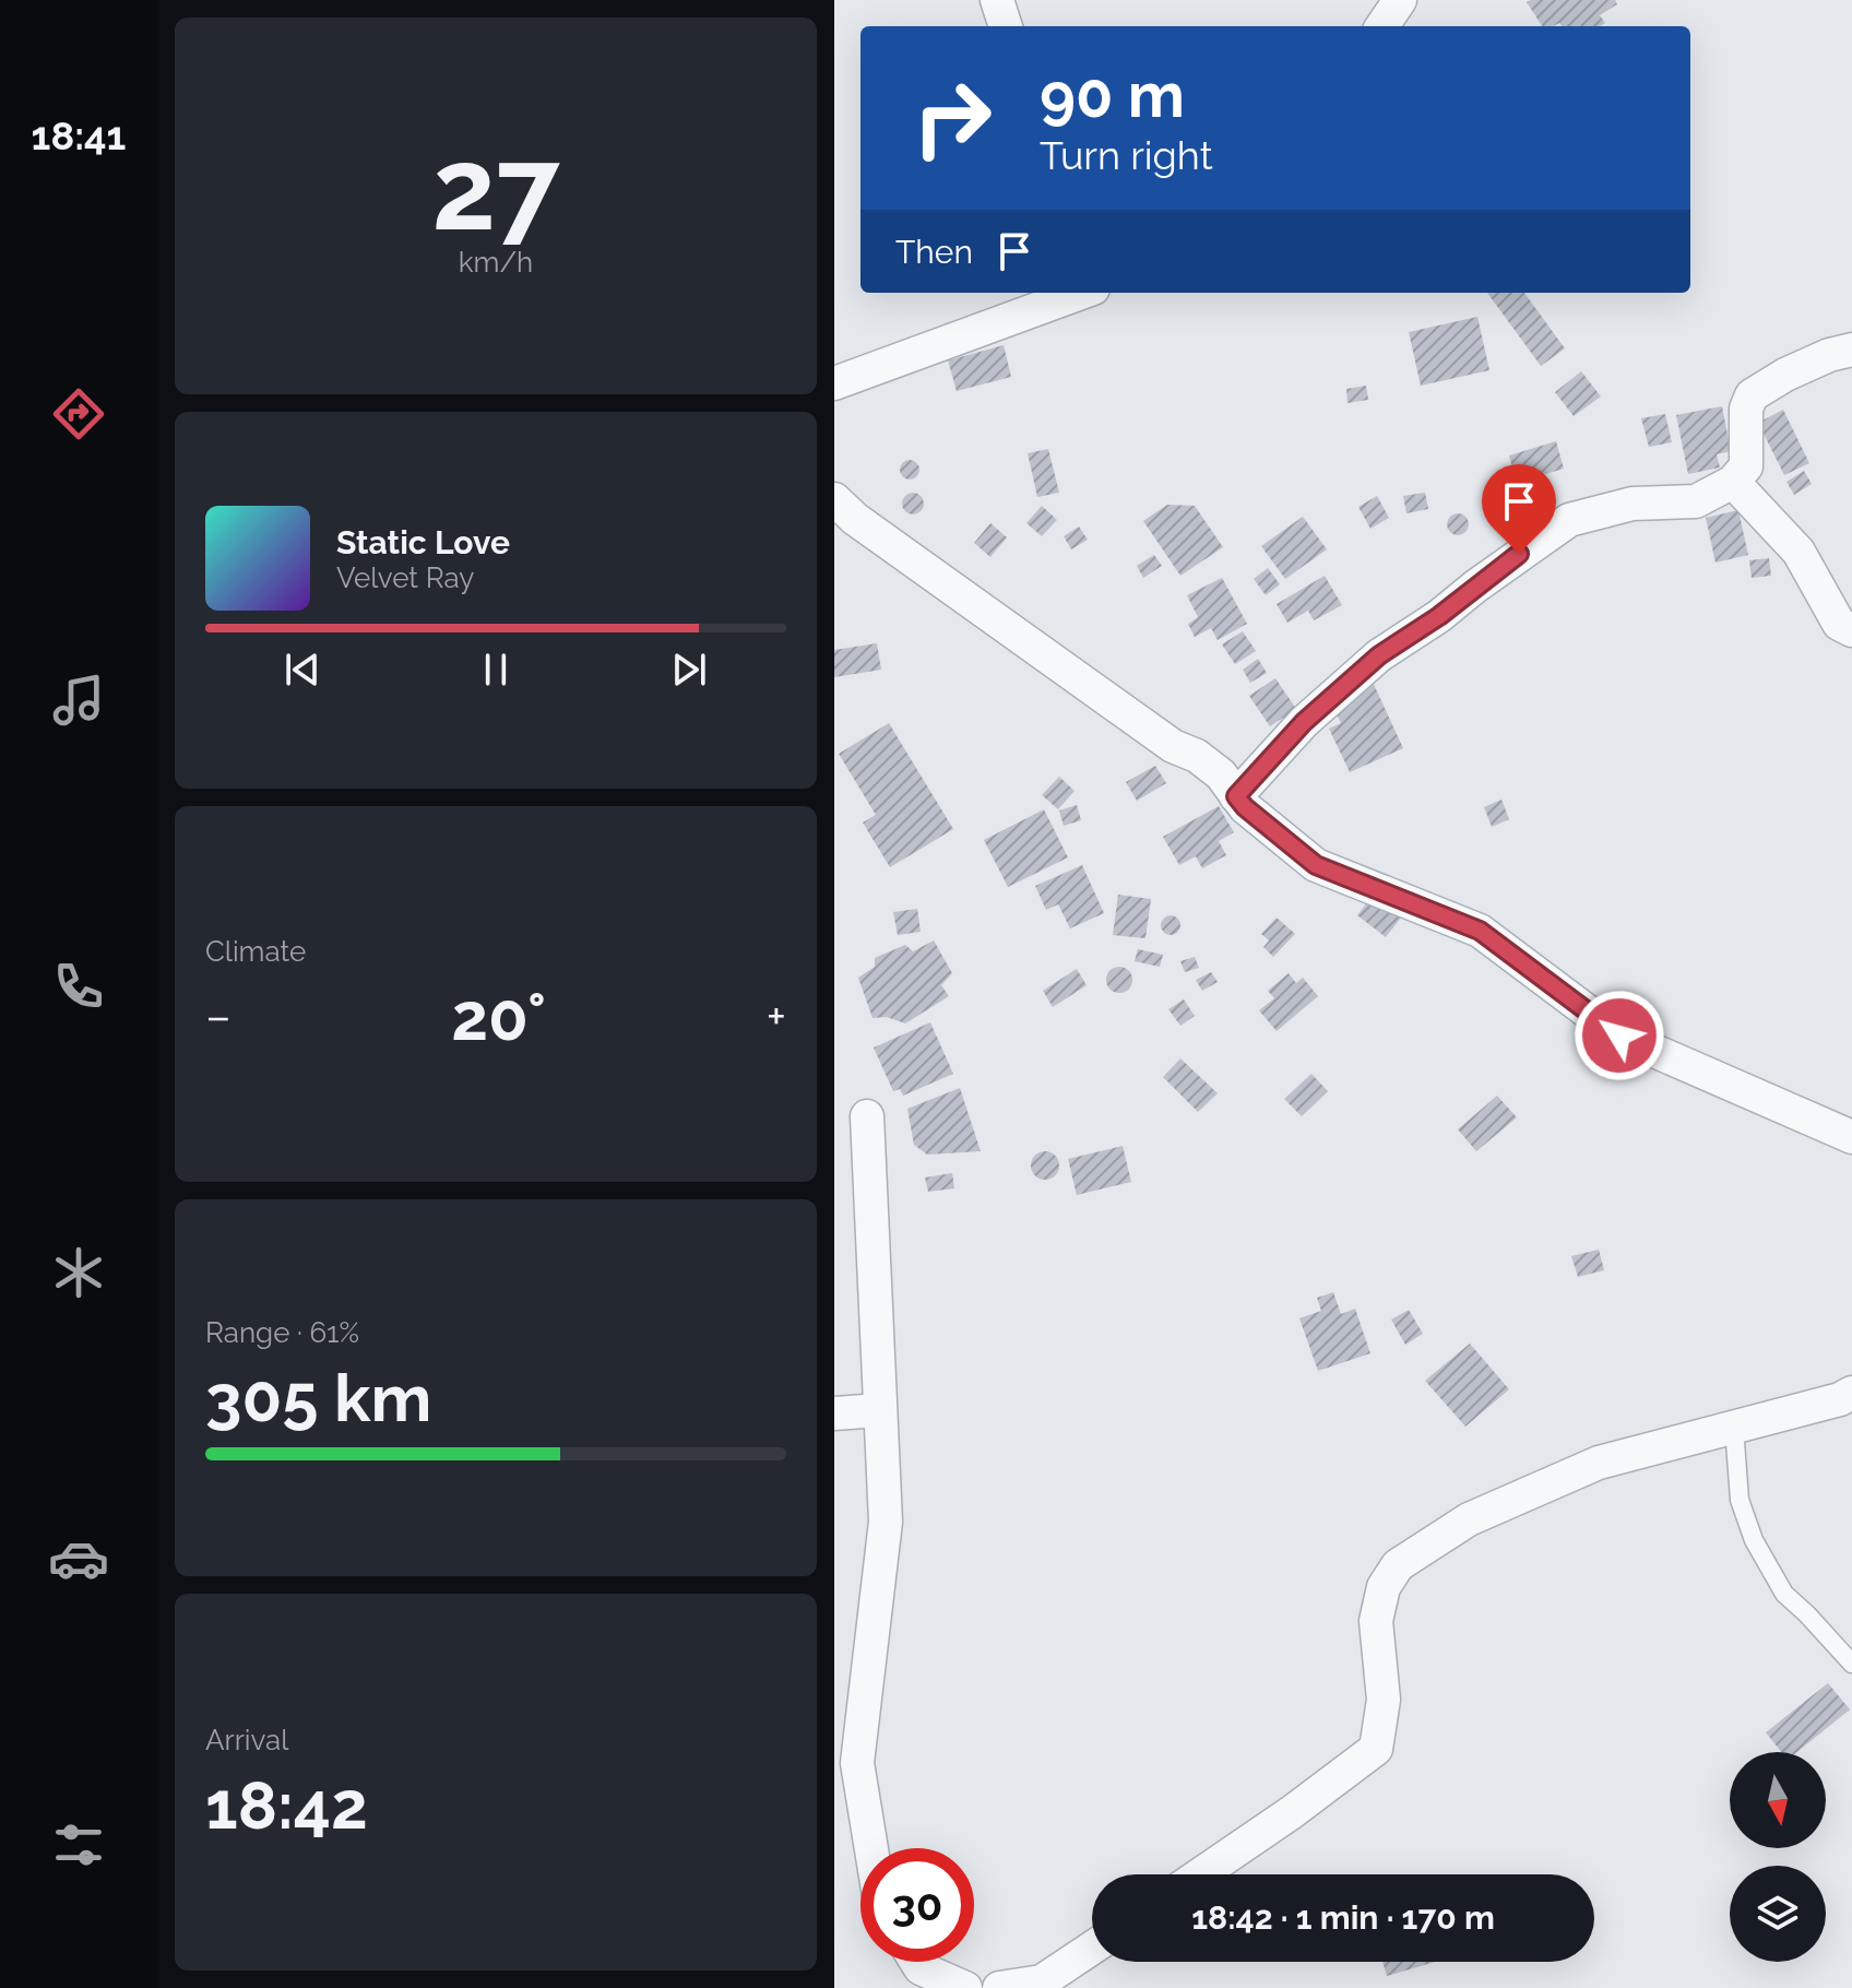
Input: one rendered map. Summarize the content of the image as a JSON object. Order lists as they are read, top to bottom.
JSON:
{
  "north": "bottom",
  "page": {
    "tabs": "18:41",
    "tile": [
      ["27", "km/h"],
      "Climate",
      ["Range · 61%", "305 km"],
      ["Arrival", "18:42"]
    ],
    "turn": ["90 m", "Turn right"],
    "then": "Then",
    "song": ["Static Love", "Velvet Ray"],
    "heat": ["−", "20°", "+"],
    "limit": "30",
    "trip": "18:42 · 1 min · 170 m"
  }
}
